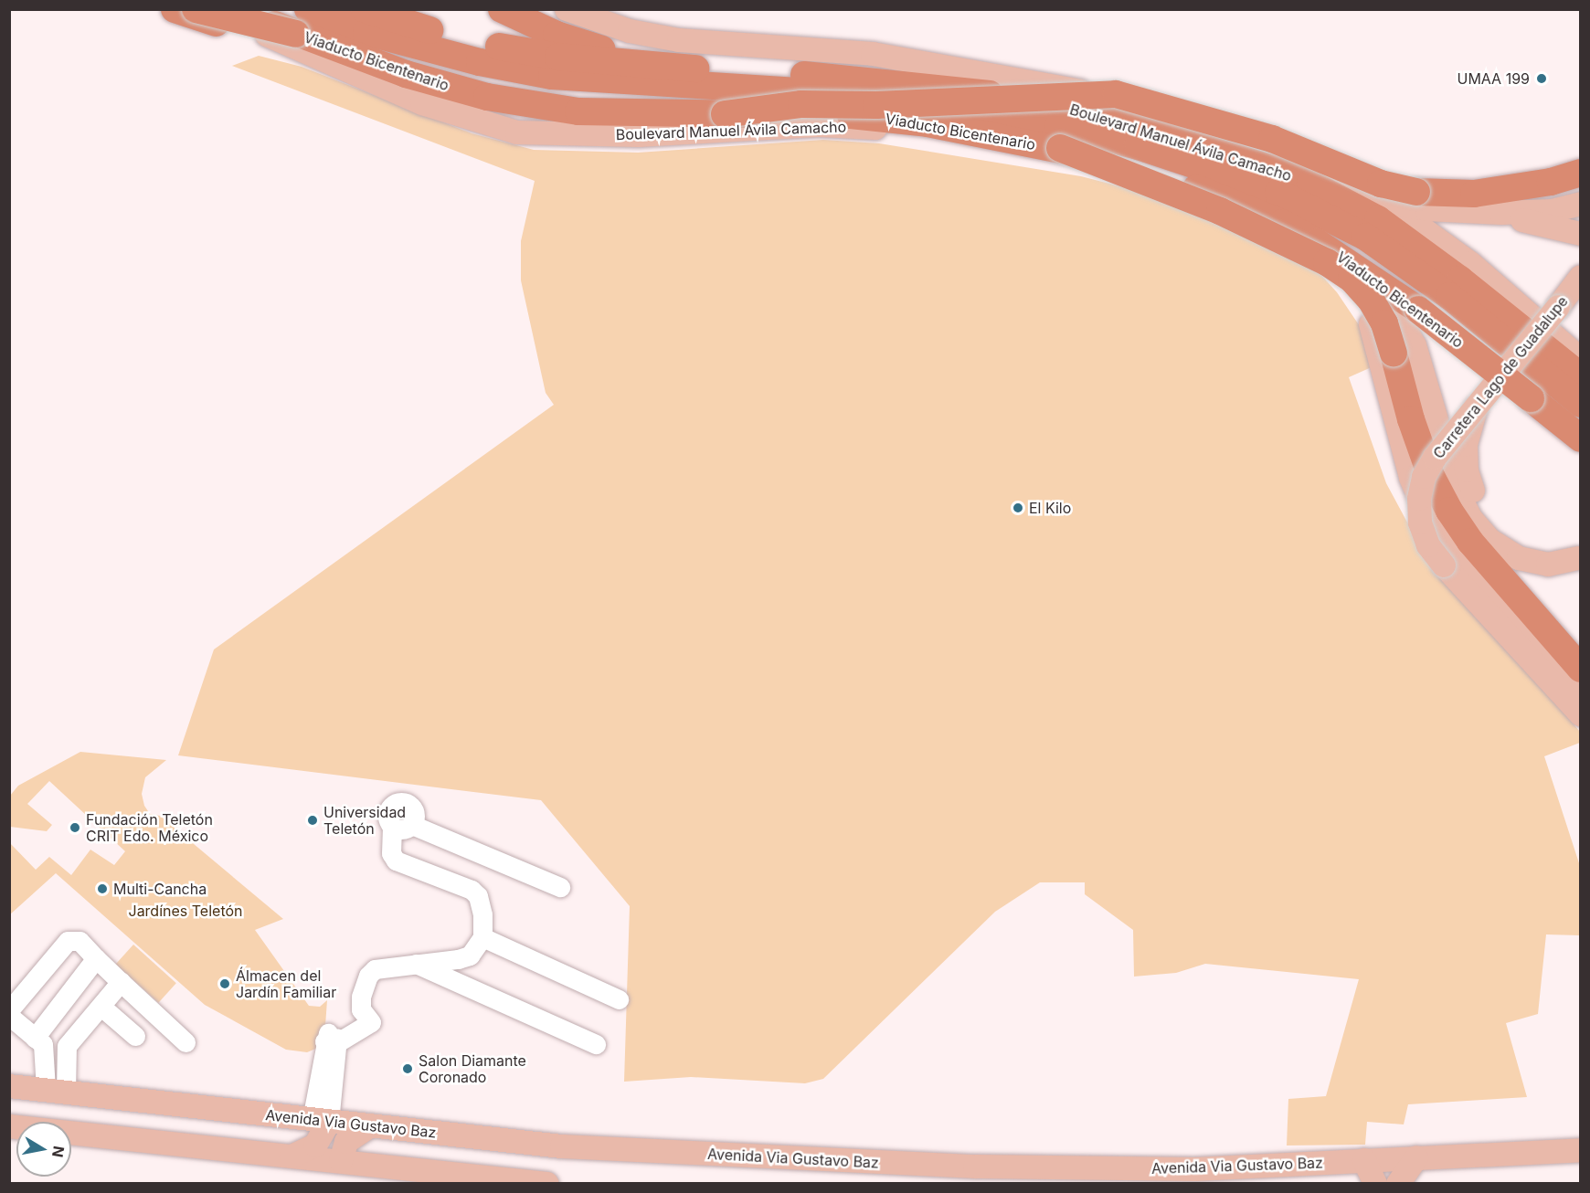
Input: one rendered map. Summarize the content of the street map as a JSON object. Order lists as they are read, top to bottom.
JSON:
{
  "streets": {
    "highway": ["Viaducto Bicentenario", "Boulevard Manuel Ávila Camacho"],
    "main road": ["Carretera Lago de Guadalupe", "Avenida Via Gustavo Baz"]
  },
  "crossings": [
    ["Viaducto Bicentenario", "Boulevard Manuel Ávila Camacho"]
  ],
  "parks": ["Jardínes Teletón"],
  "places": [
    "UMAA 199",
    "El Kilo",
    "Universidad Teletón",
    "Fundación Teletón CRIT Edo. México",
    "Multi-Cancha",
    "Álmacen del Jardín Familiar",
    "Salon Diamante Coronado"
  ],
  "north": "right"
}
